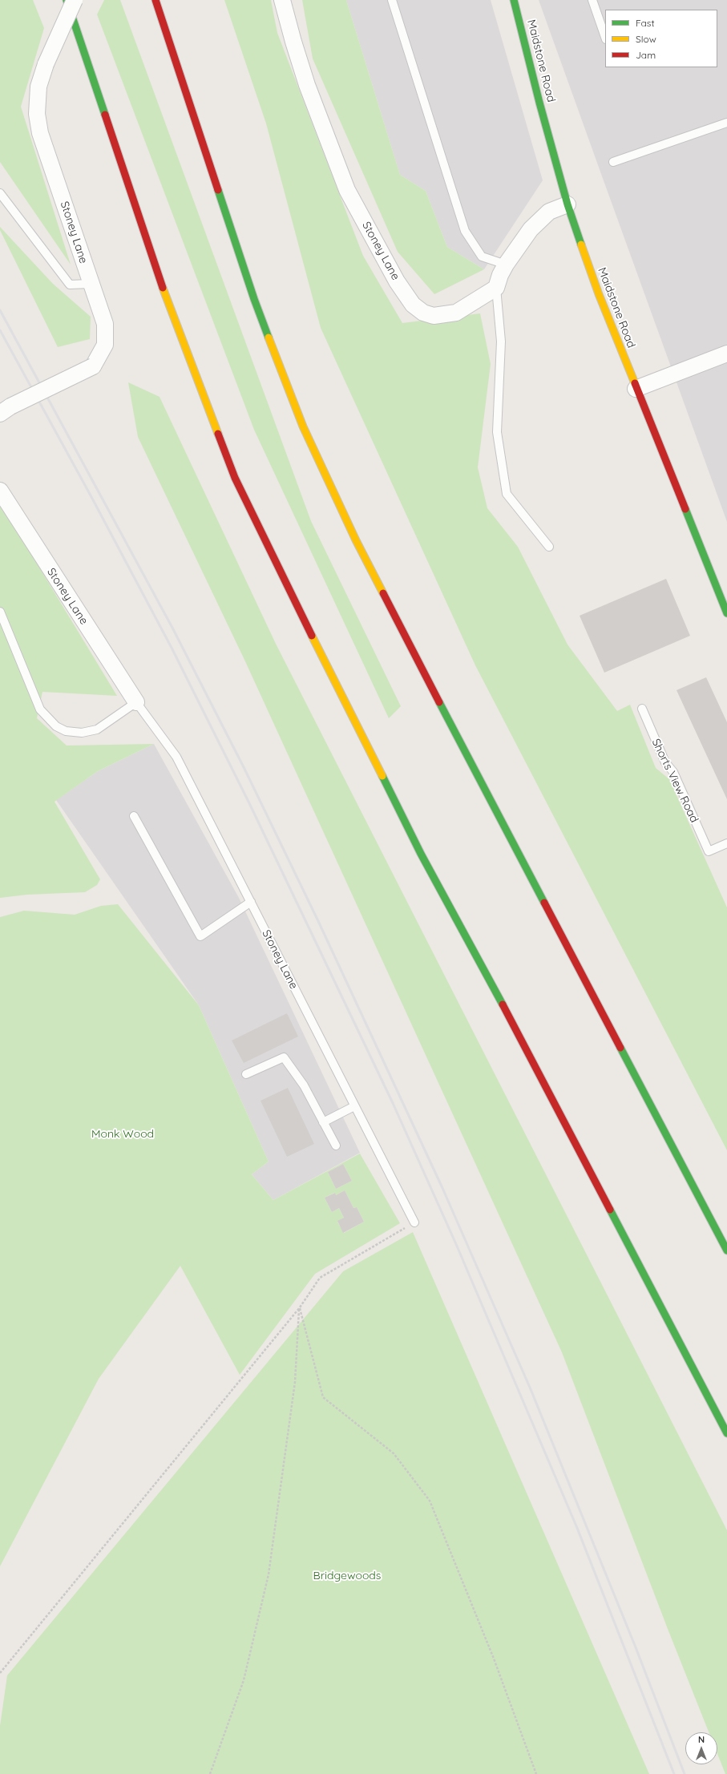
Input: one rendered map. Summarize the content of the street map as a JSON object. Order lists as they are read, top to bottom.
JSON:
{
  "streets": {
    "main road": ["Maidstone Road"],
    "street": ["Stoney Lane"],
    "lane": ["Shorts View Road"]
  },
  "parks": ["Monk Wood", "Bridgewoods"],
  "legend": ["Fast", "Slow", "Jam"],
  "north": "top"
}
